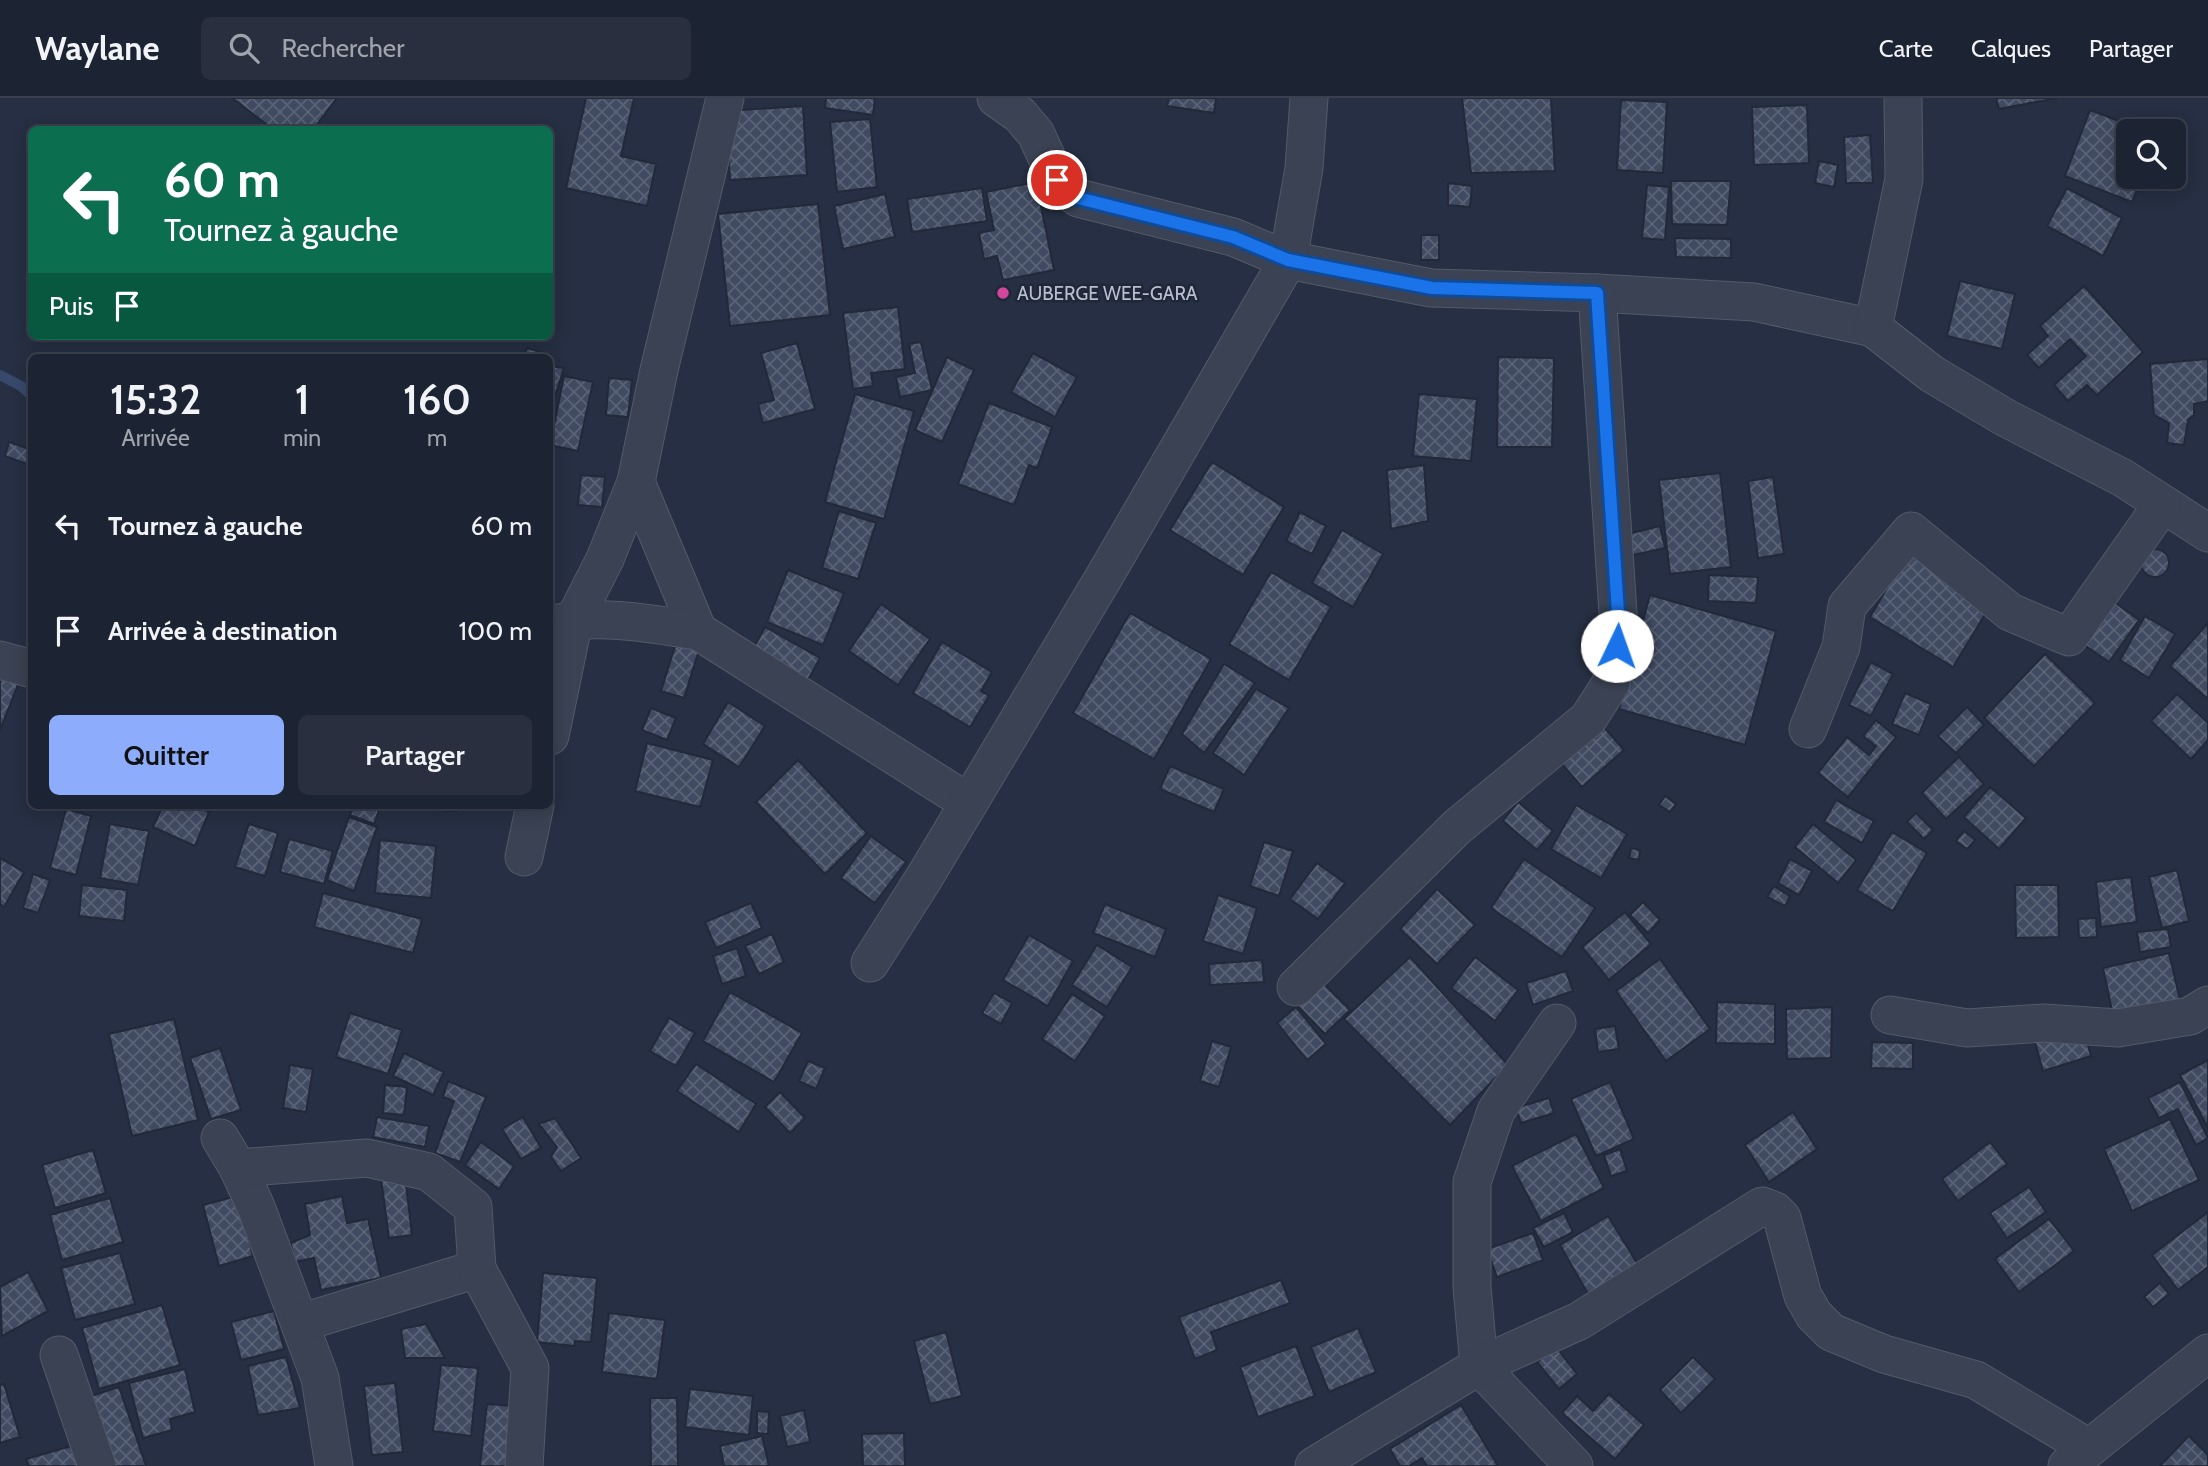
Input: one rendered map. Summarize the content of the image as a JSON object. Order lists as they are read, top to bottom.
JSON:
{
  "places": ["AUBERGE WEE-GARA"],
  "page": {
    "header": "Waylane",
    "search": "Rechercher",
    "nav": ["Carte", "Calques", "Partager"],
    "turn": ["60 m", "Tournez à gauche"],
    "then": "Puis",
    "eta": [
      "15:32",
      "Arrivée",
      "1",
      "min",
      "160",
      "m"
    ],
    "list": [
      {
        "name": "Tournez à gauche",
        "value": "60 m"
      },
      {
        "name": "Arrivée à destination",
        "value": "100 m"
      }
    ],
    "buttons": ["Quitter", "Partager"]
  }
}
